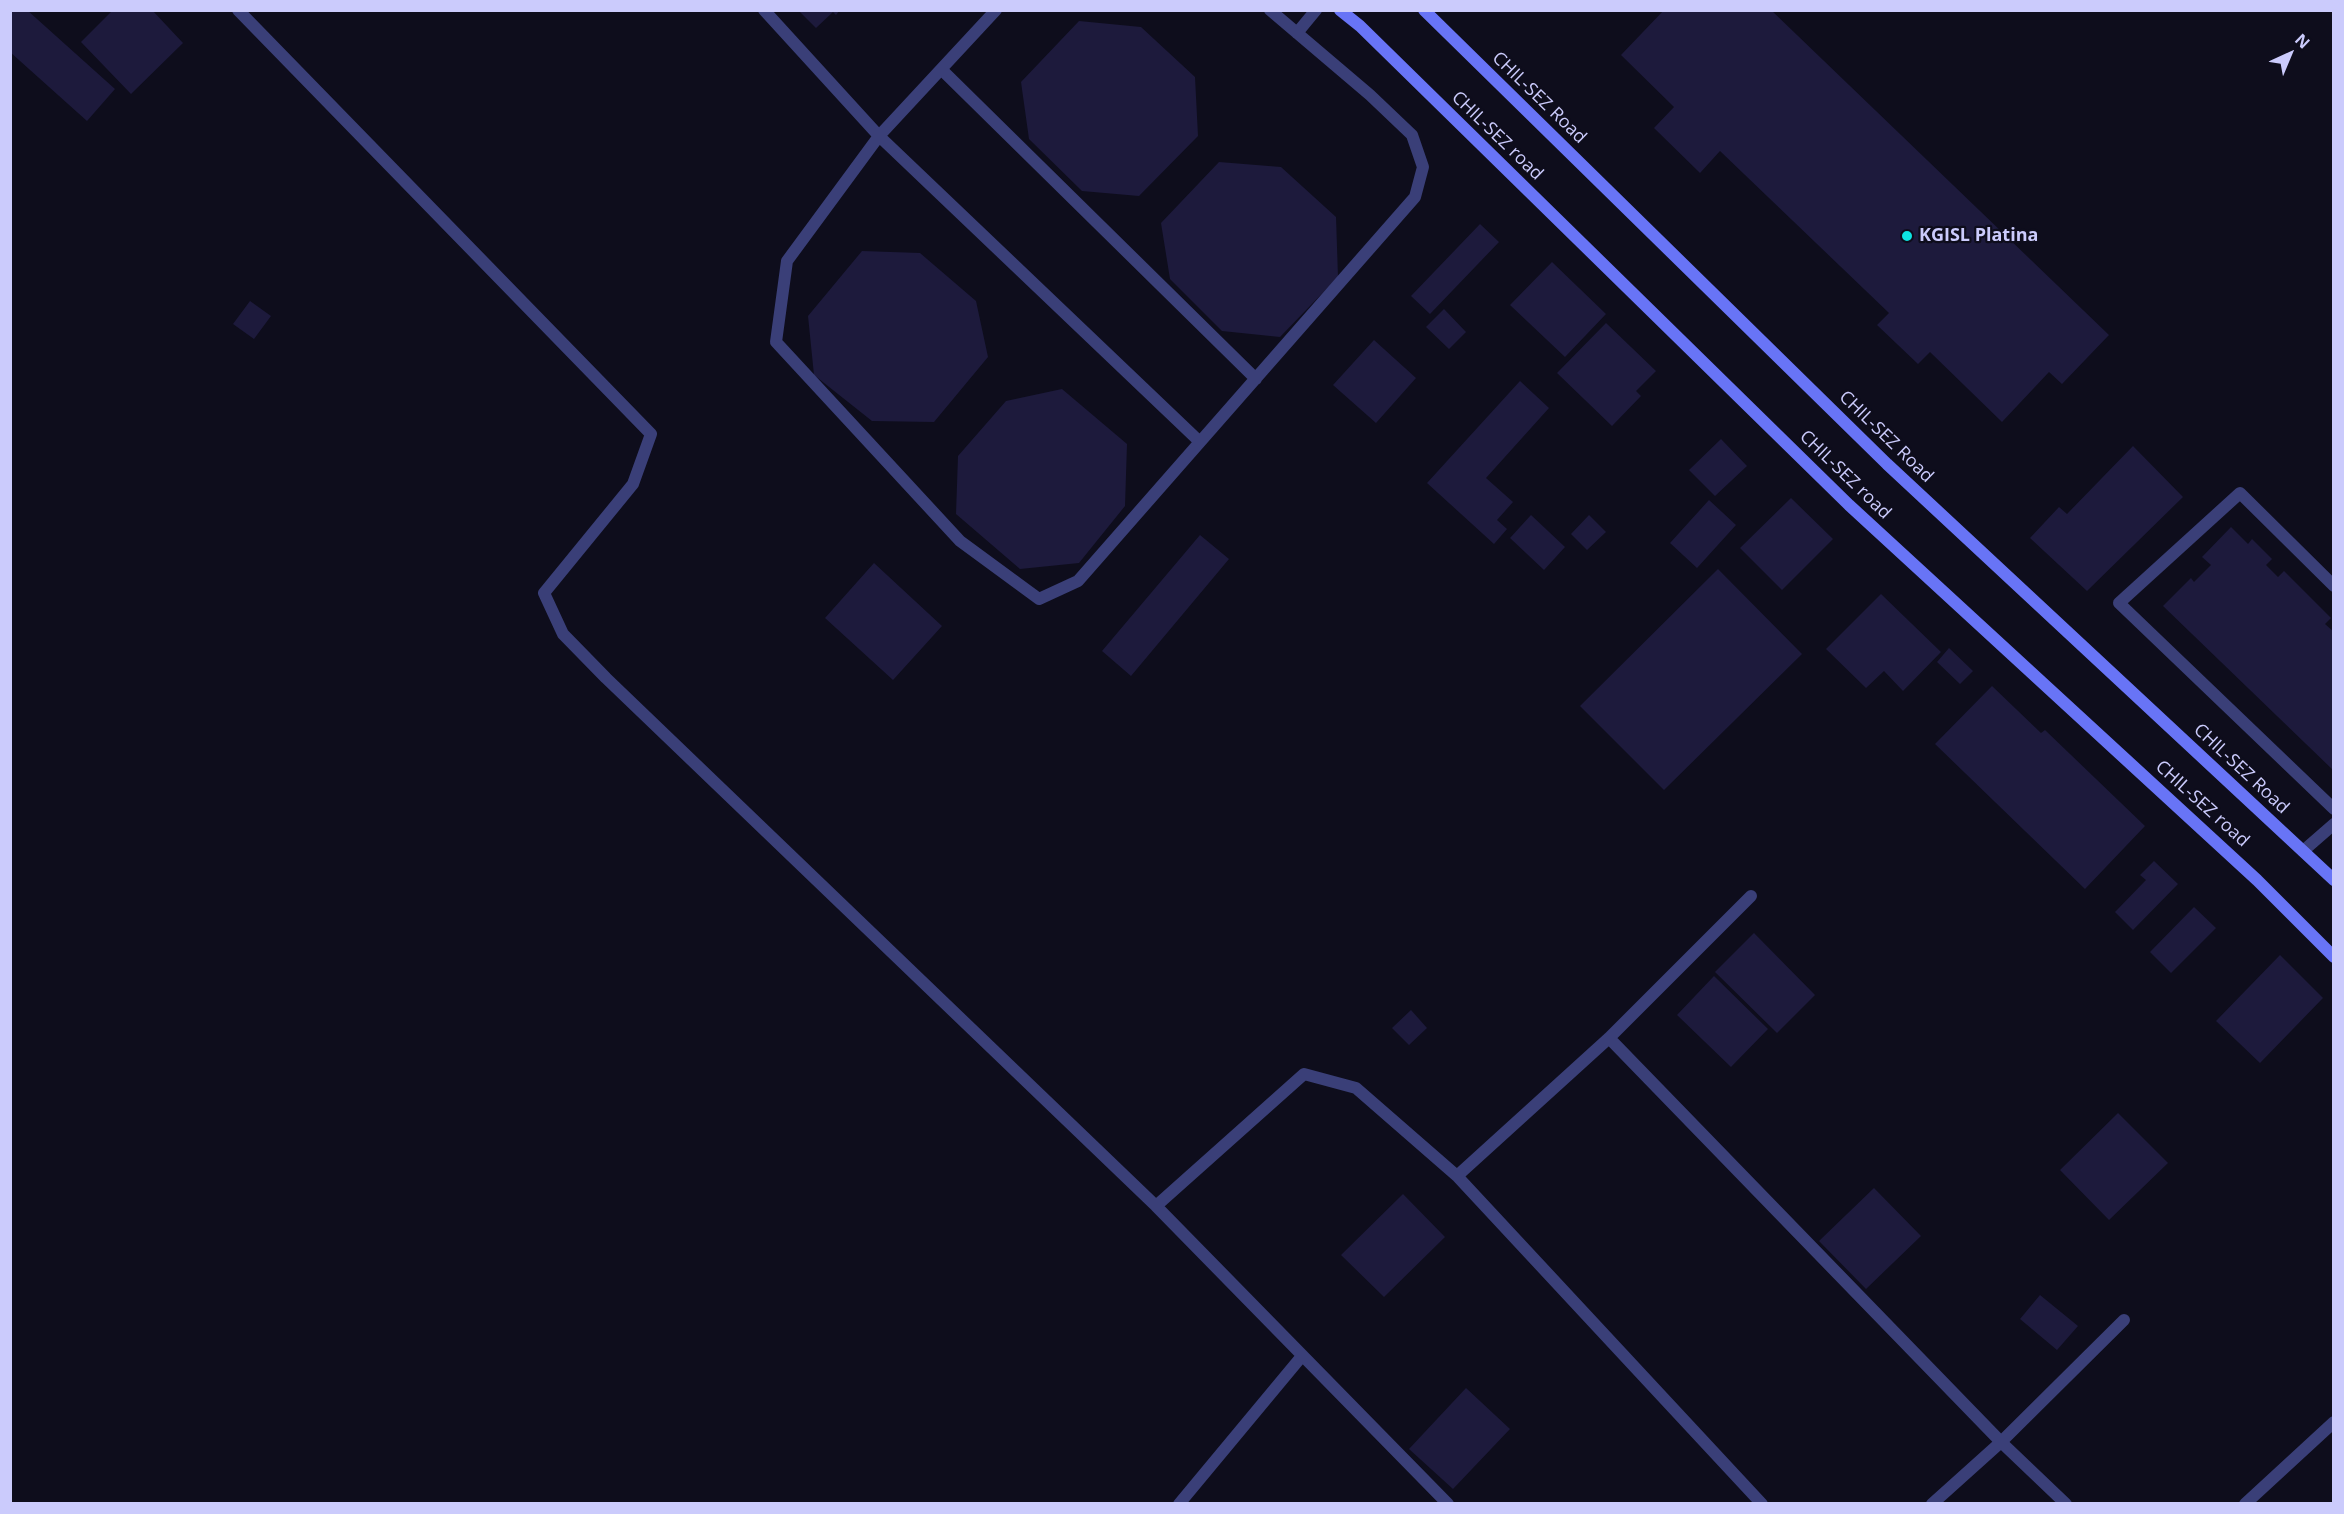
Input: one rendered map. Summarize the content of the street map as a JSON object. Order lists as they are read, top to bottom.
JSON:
{
  "streets": {
    "street": ["CHIL-SEZ Road", "CHIL-SEZ road"]
  },
  "places": ["KGISL Platina"],
  "north": "top right"
}
